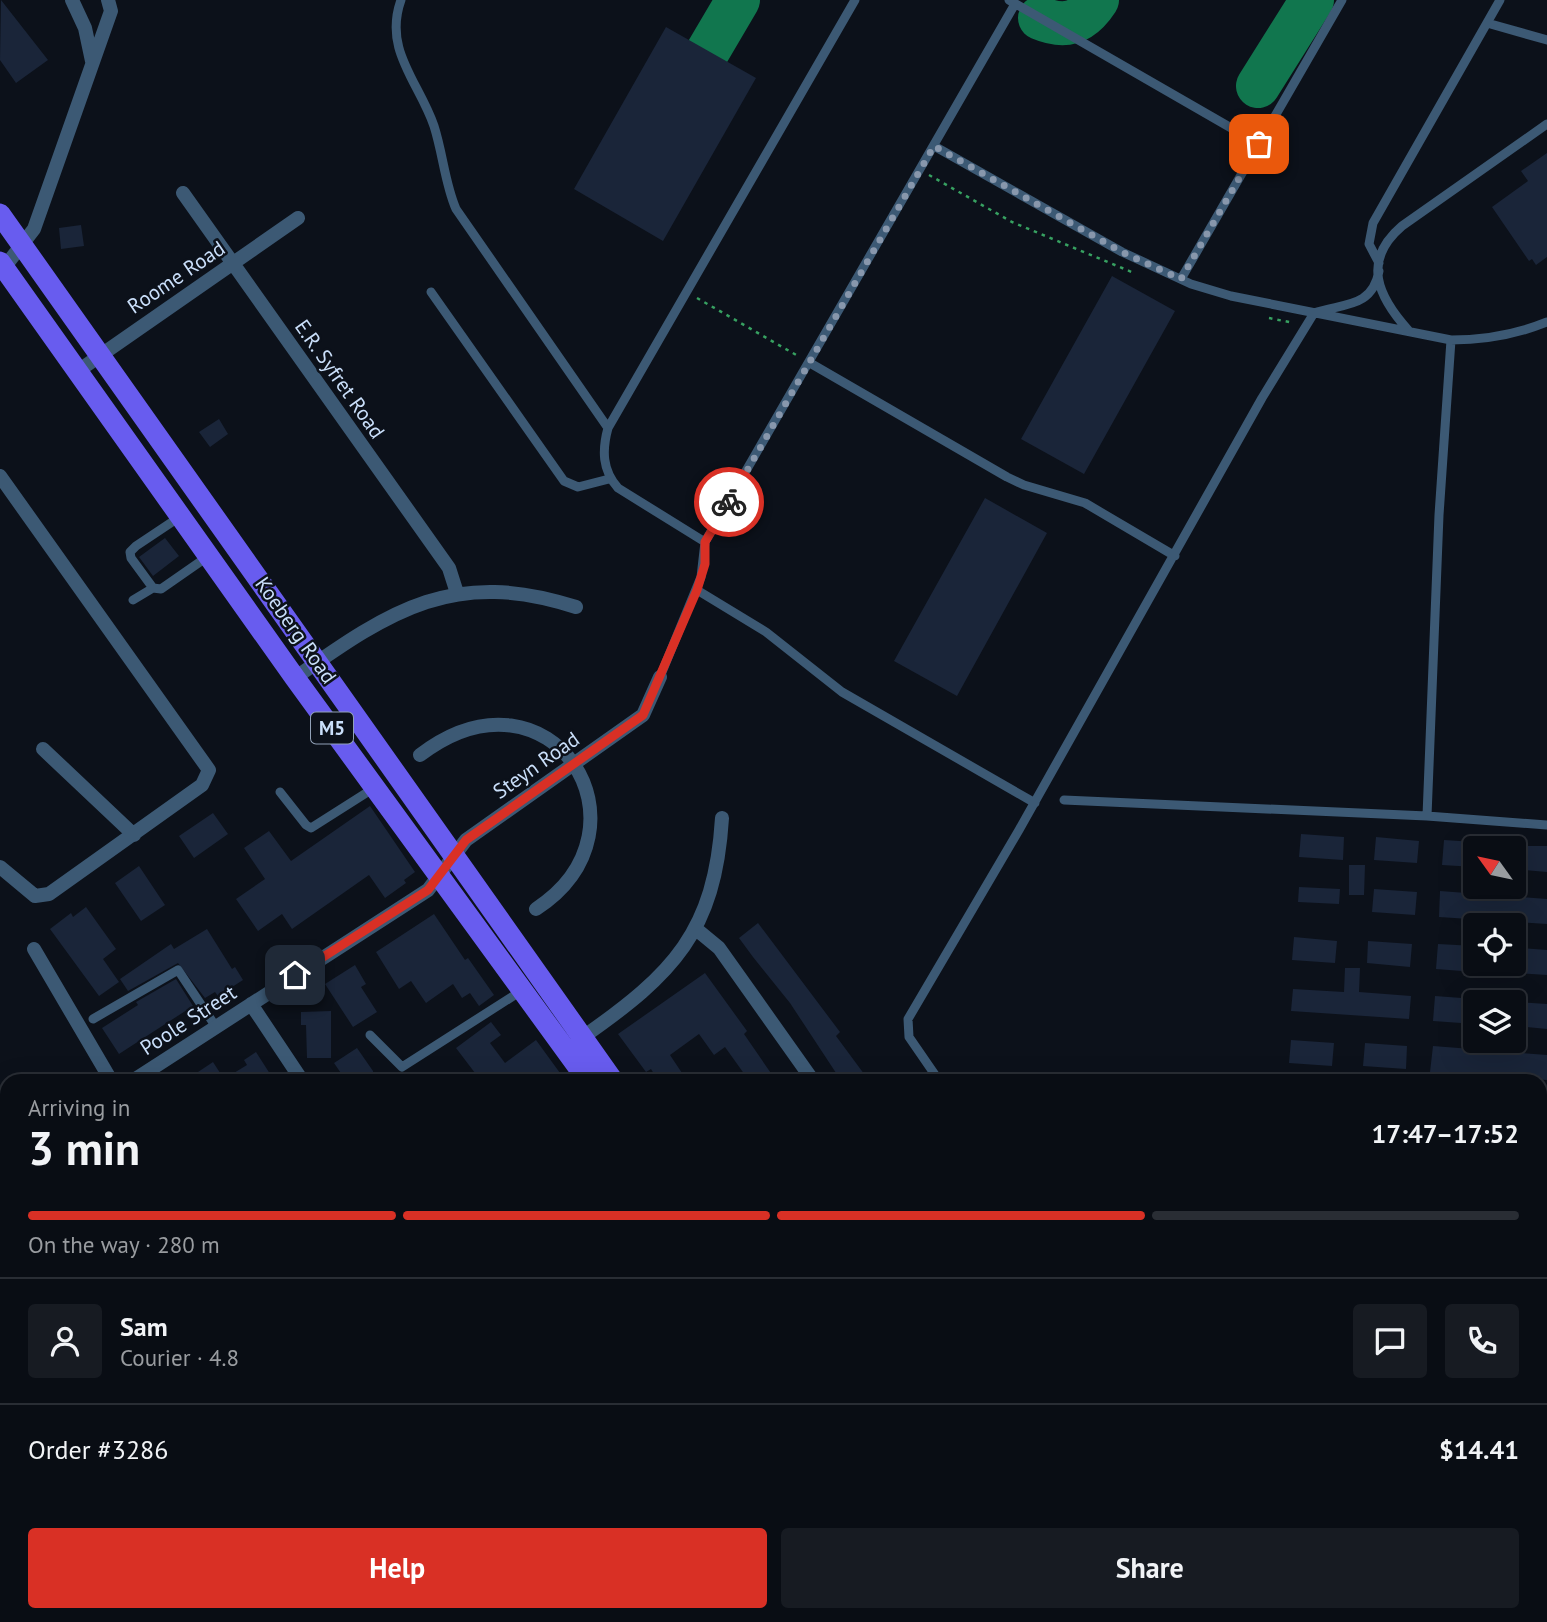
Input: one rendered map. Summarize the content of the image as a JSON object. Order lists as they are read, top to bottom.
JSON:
{
  "streets": {
    "main road": ["Koeberg Road", "M5"],
    "street": [
      "Roome Road",
      "E.R. Syfret Road",
      "Steyn Road",
      "Poole Street"
    ]
  },
  "crossings": [
    ["Roome Road", "E.R. Syfret Road"],
    ["Roome Road", "Koeberg Road"],
    ["Koeberg Road", "Steyn Road"],
    ["Koeberg Road", "Poole Street"],
    ["Steyn Road", "Poole Street"]
  ],
  "north": "top left",
  "page": {
    "heading": ["3 min", "Arriving in", "17:47–17:52"],
    "panel": [
      "Sam",
      "Courier · 4.8",
      "Order #3286",
      "$14.41"
    ],
    "bar": "On the way · 280 m",
    "buttons": ["Help", "Share"]
  }
}
